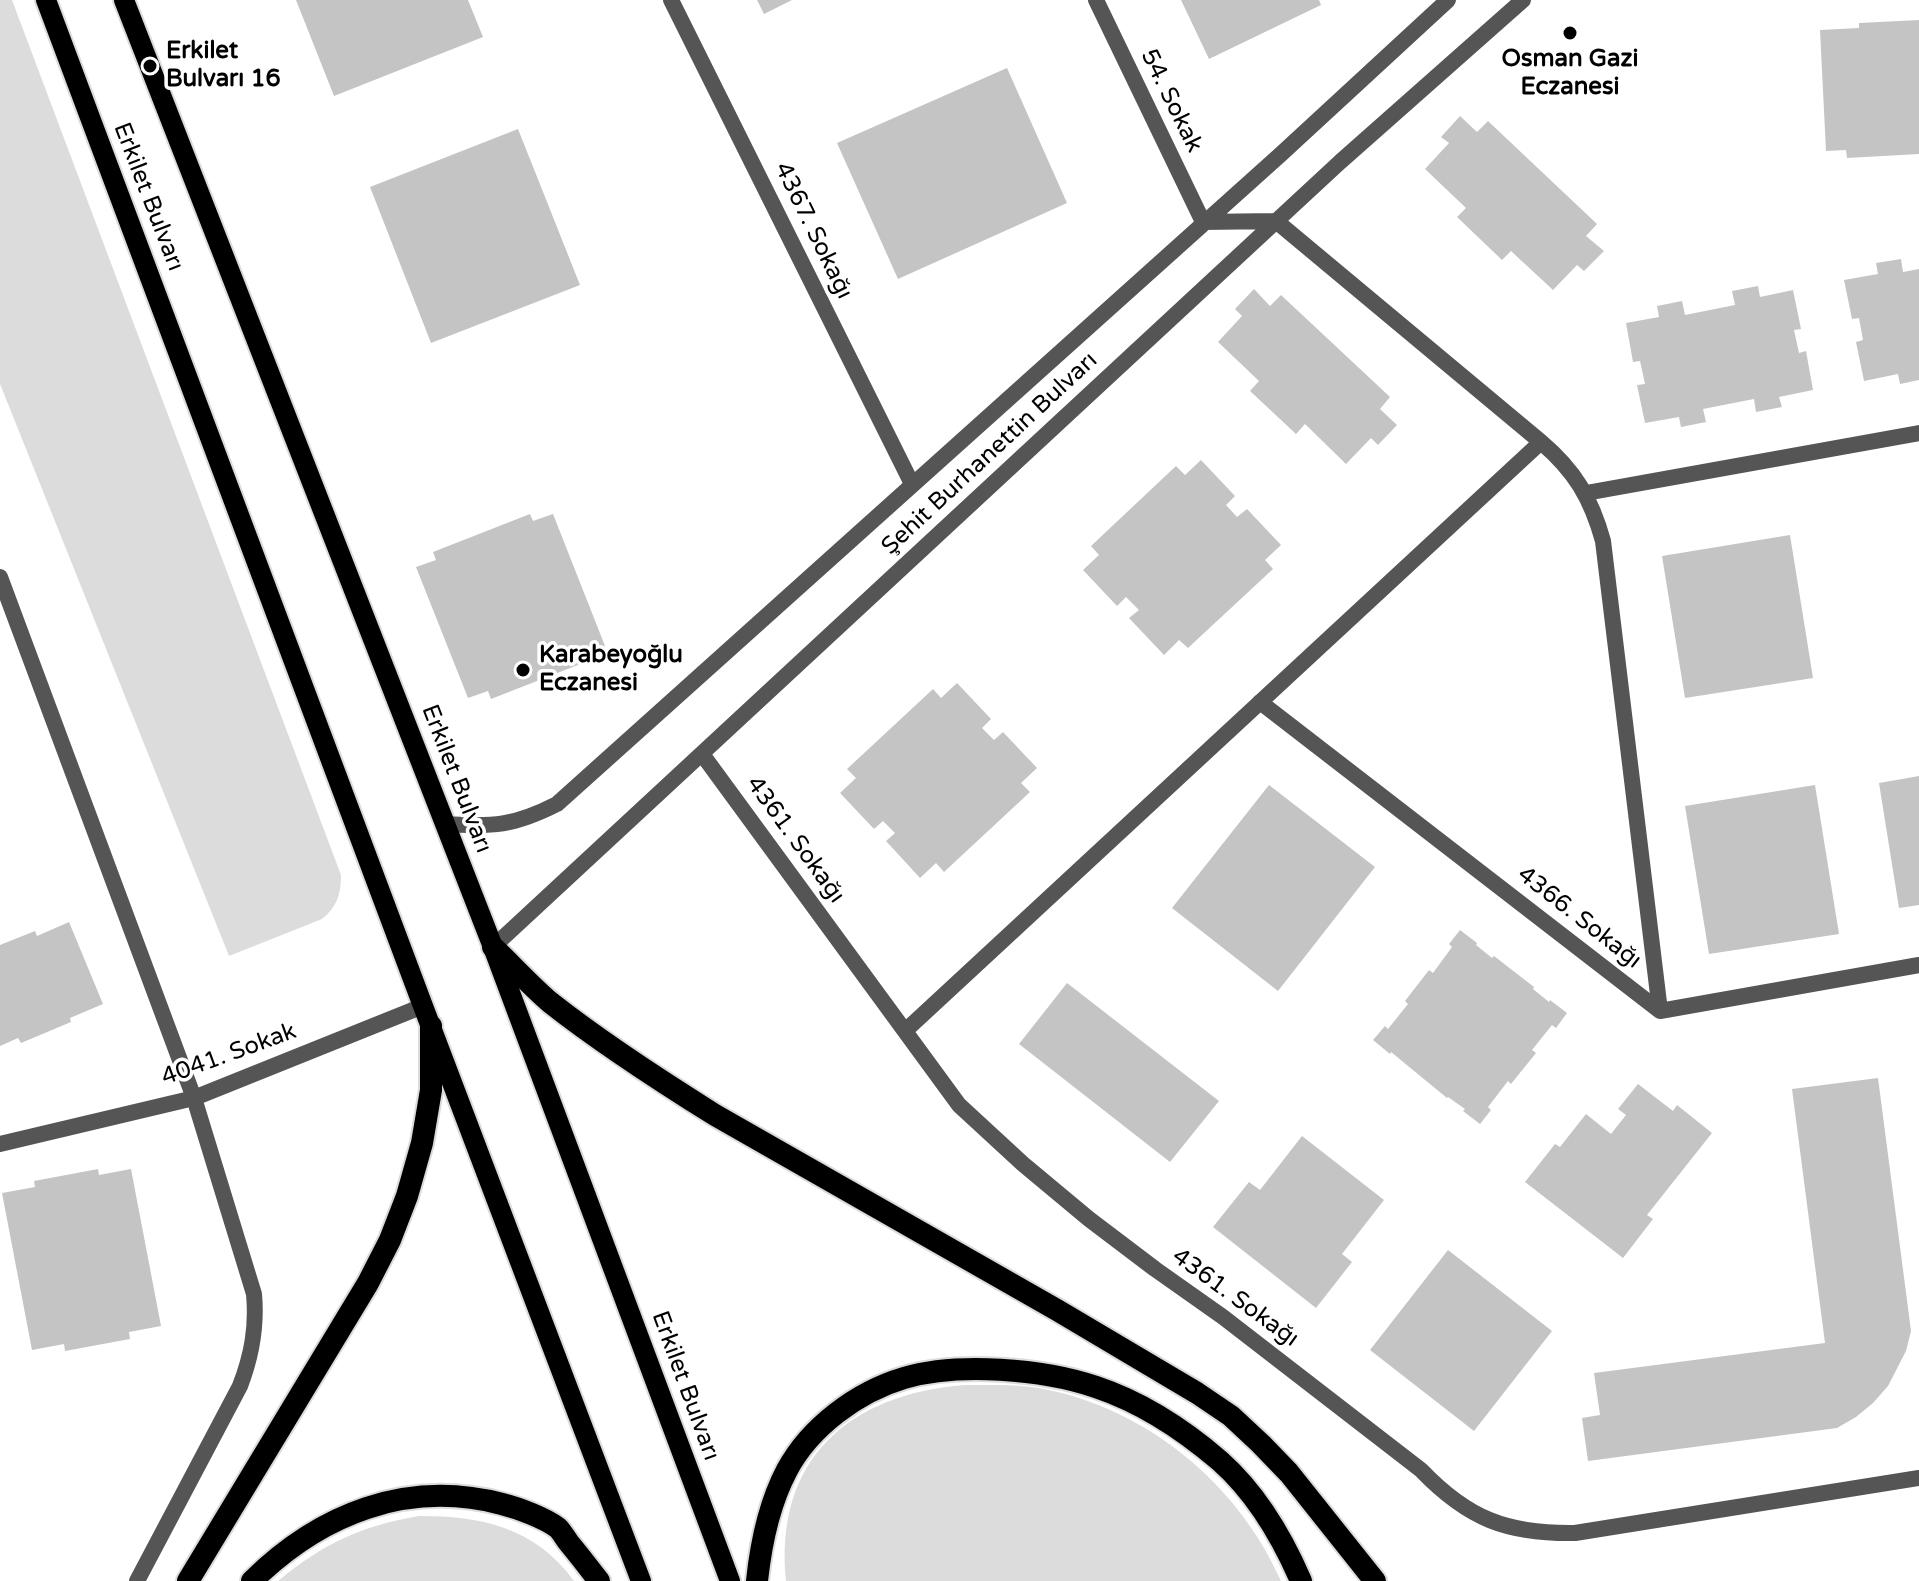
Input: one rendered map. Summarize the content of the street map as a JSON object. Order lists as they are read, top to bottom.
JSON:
{
  "streets": {
    "main road": ["Erkilet Bulvarı"],
    "street": [
      "54. Sokak",
      "4367. Sokağı",
      "Şehit Burhanettin Bulvarı",
      "4361. Sokağı",
      "4366. Sokağı",
      "4041. Sokak"
    ]
  },
  "crossings": [
    ["54. Sokak", "Şehit Burhanettin Bulvarı"],
    ["Erkilet Bulvarı", "Şehit Burhanettin Bulvarı"],
    ["Erkilet Bulvarı", "4041. Sokak"],
    ["4367. Sokağı", "Şehit Burhanettin Bulvarı"],
    ["Şehit Burhanettin Bulvarı", "4361. Sokağı"]
  ],
  "places": ["Osman Gazi Eczanesi", "Erkilet Bulvarı 16", "Karabeyoğlu Eczanesi"]
}
